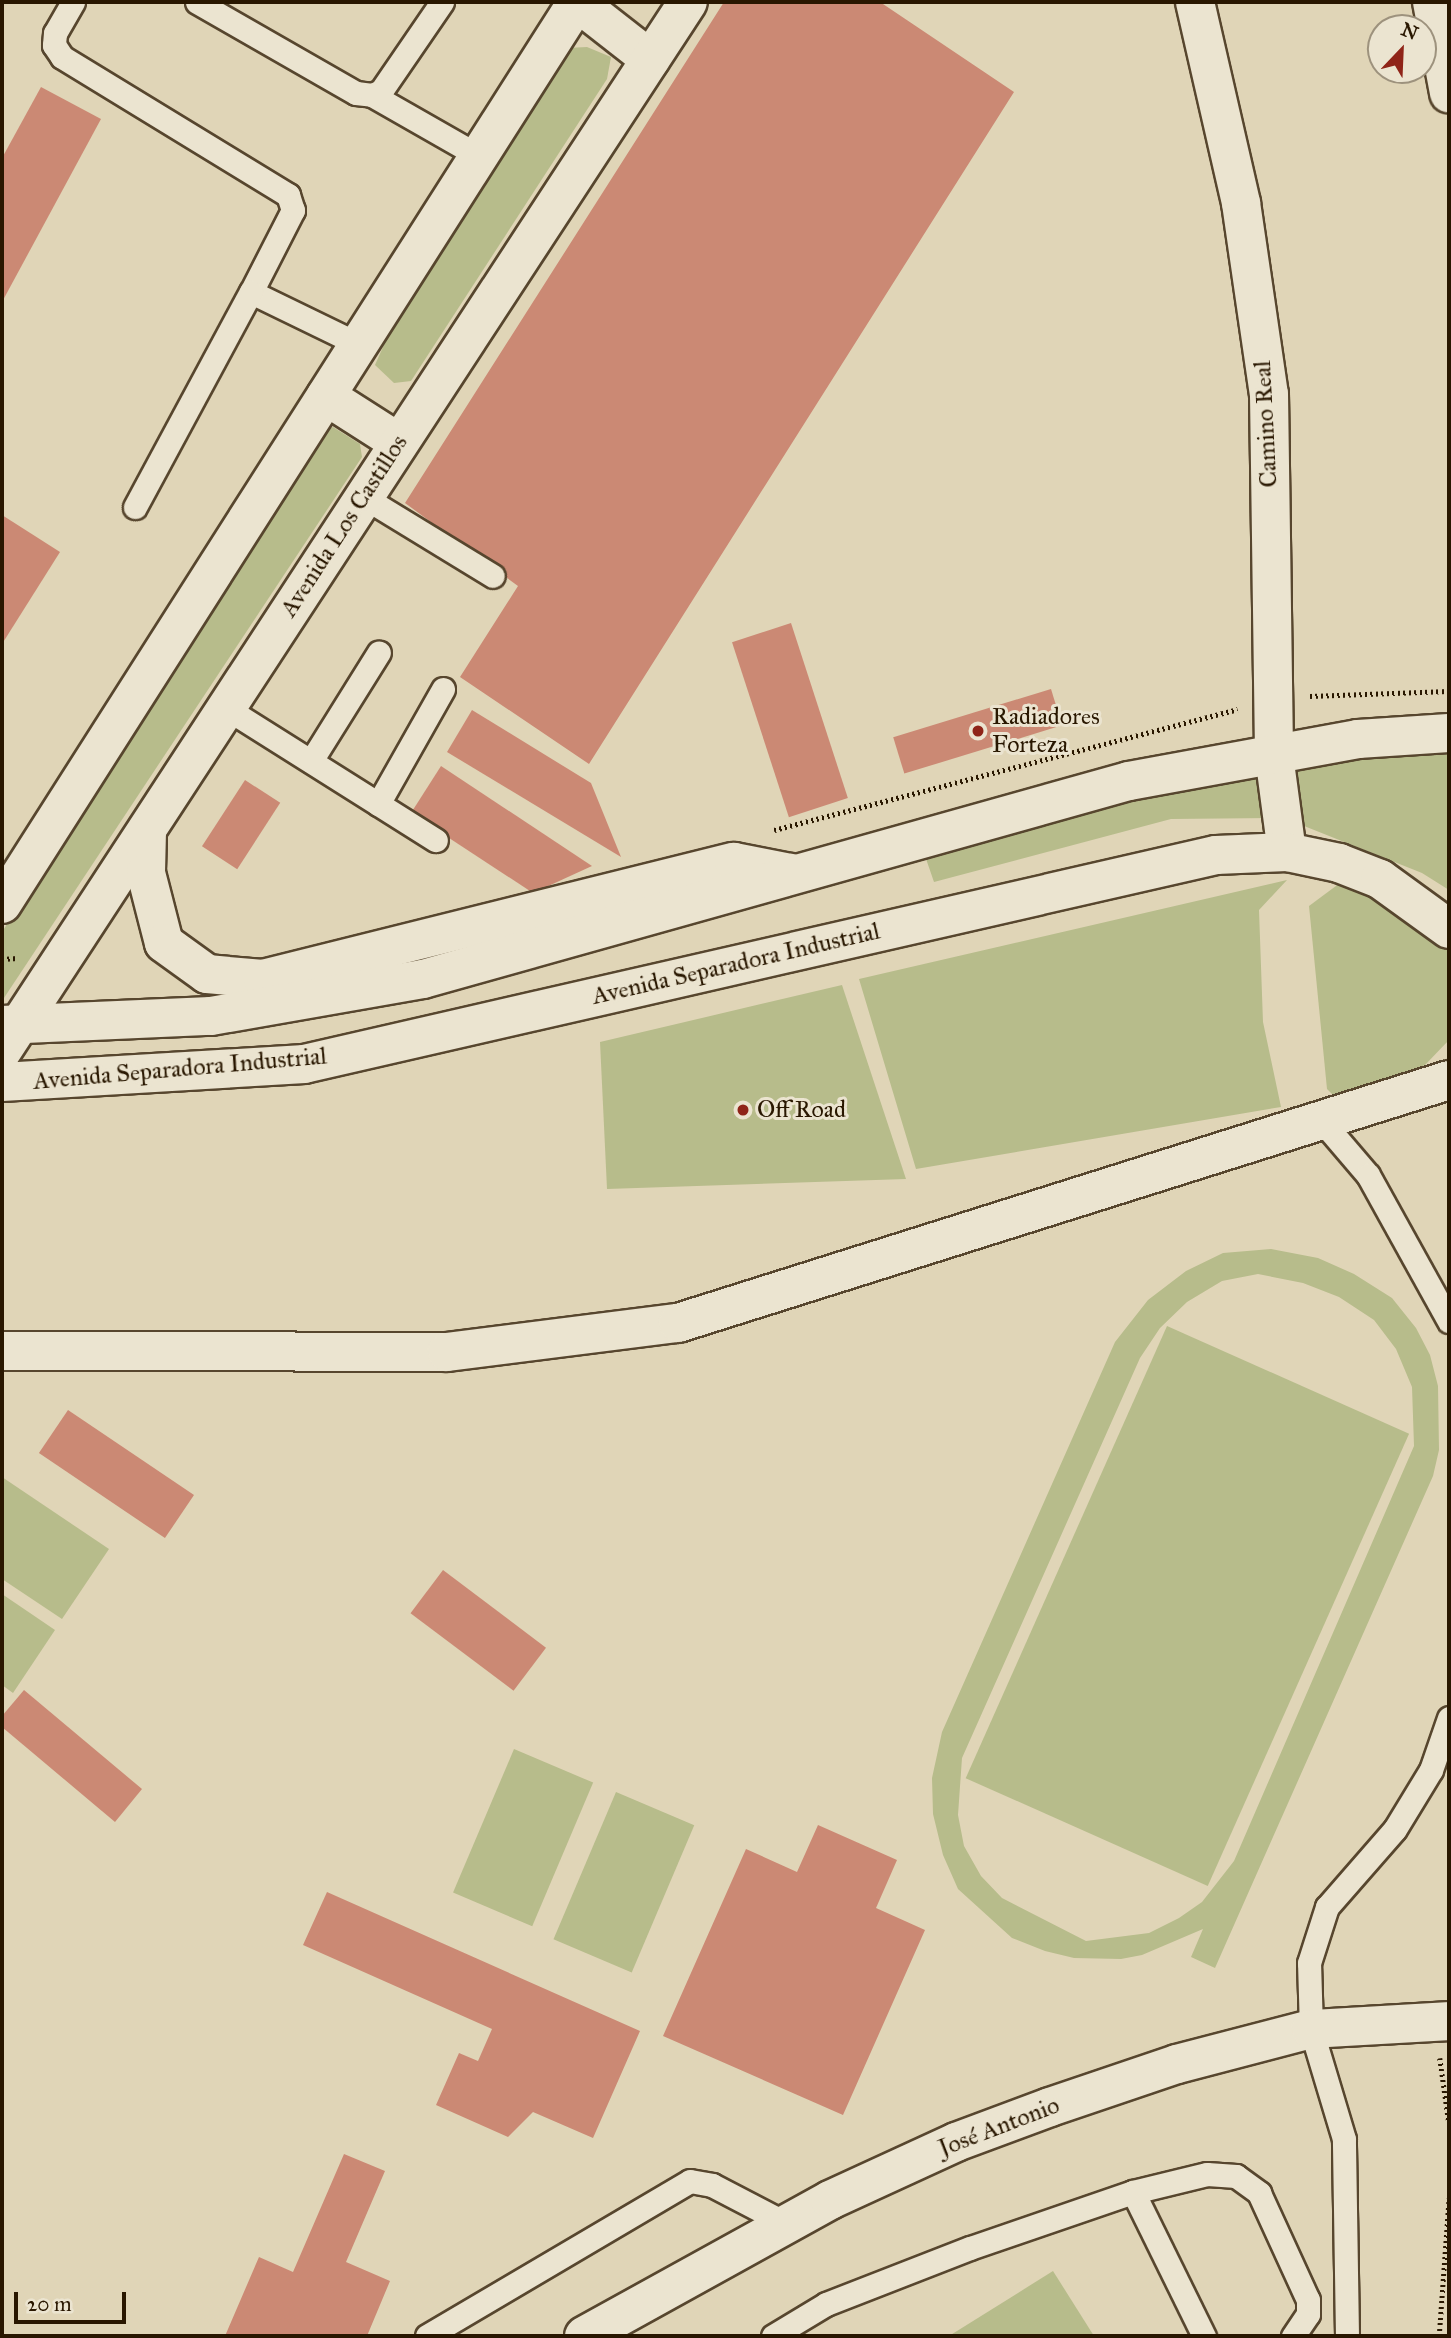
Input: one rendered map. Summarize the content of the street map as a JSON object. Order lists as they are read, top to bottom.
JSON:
{
  "streets": {
    "street": [
      "Camino Real",
      "Avenida Los Castillos",
      "Avenida Separadora Industrial",
      "José Antonio"
    ]
  },
  "crossings": [
    ["Camino Real", "Avenida Separadora Industrial"],
    ["Avenida Los Castillos", "Avenida Separadora Industrial"]
  ],
  "places": ["Radiadores Forteza", "Off Road"],
  "scale_bar": "20 m",
  "north": "top right"
}
